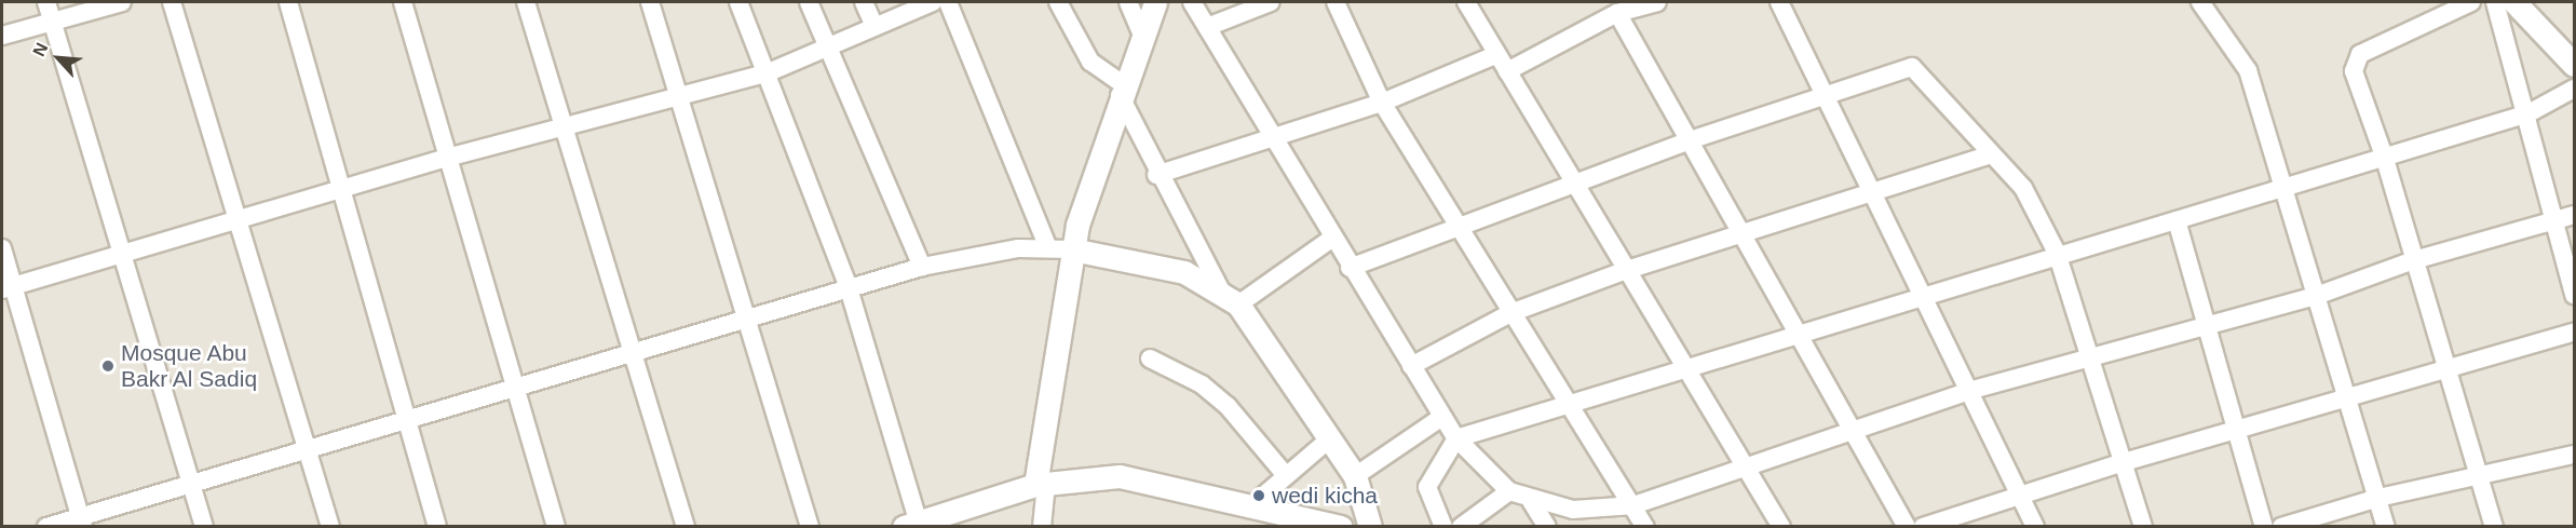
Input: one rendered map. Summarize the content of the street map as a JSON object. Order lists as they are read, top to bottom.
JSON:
{
  "places": ["Mosque Abu Bakr Al Sadiq", "wedi kicha"],
  "north": "top left"
}
